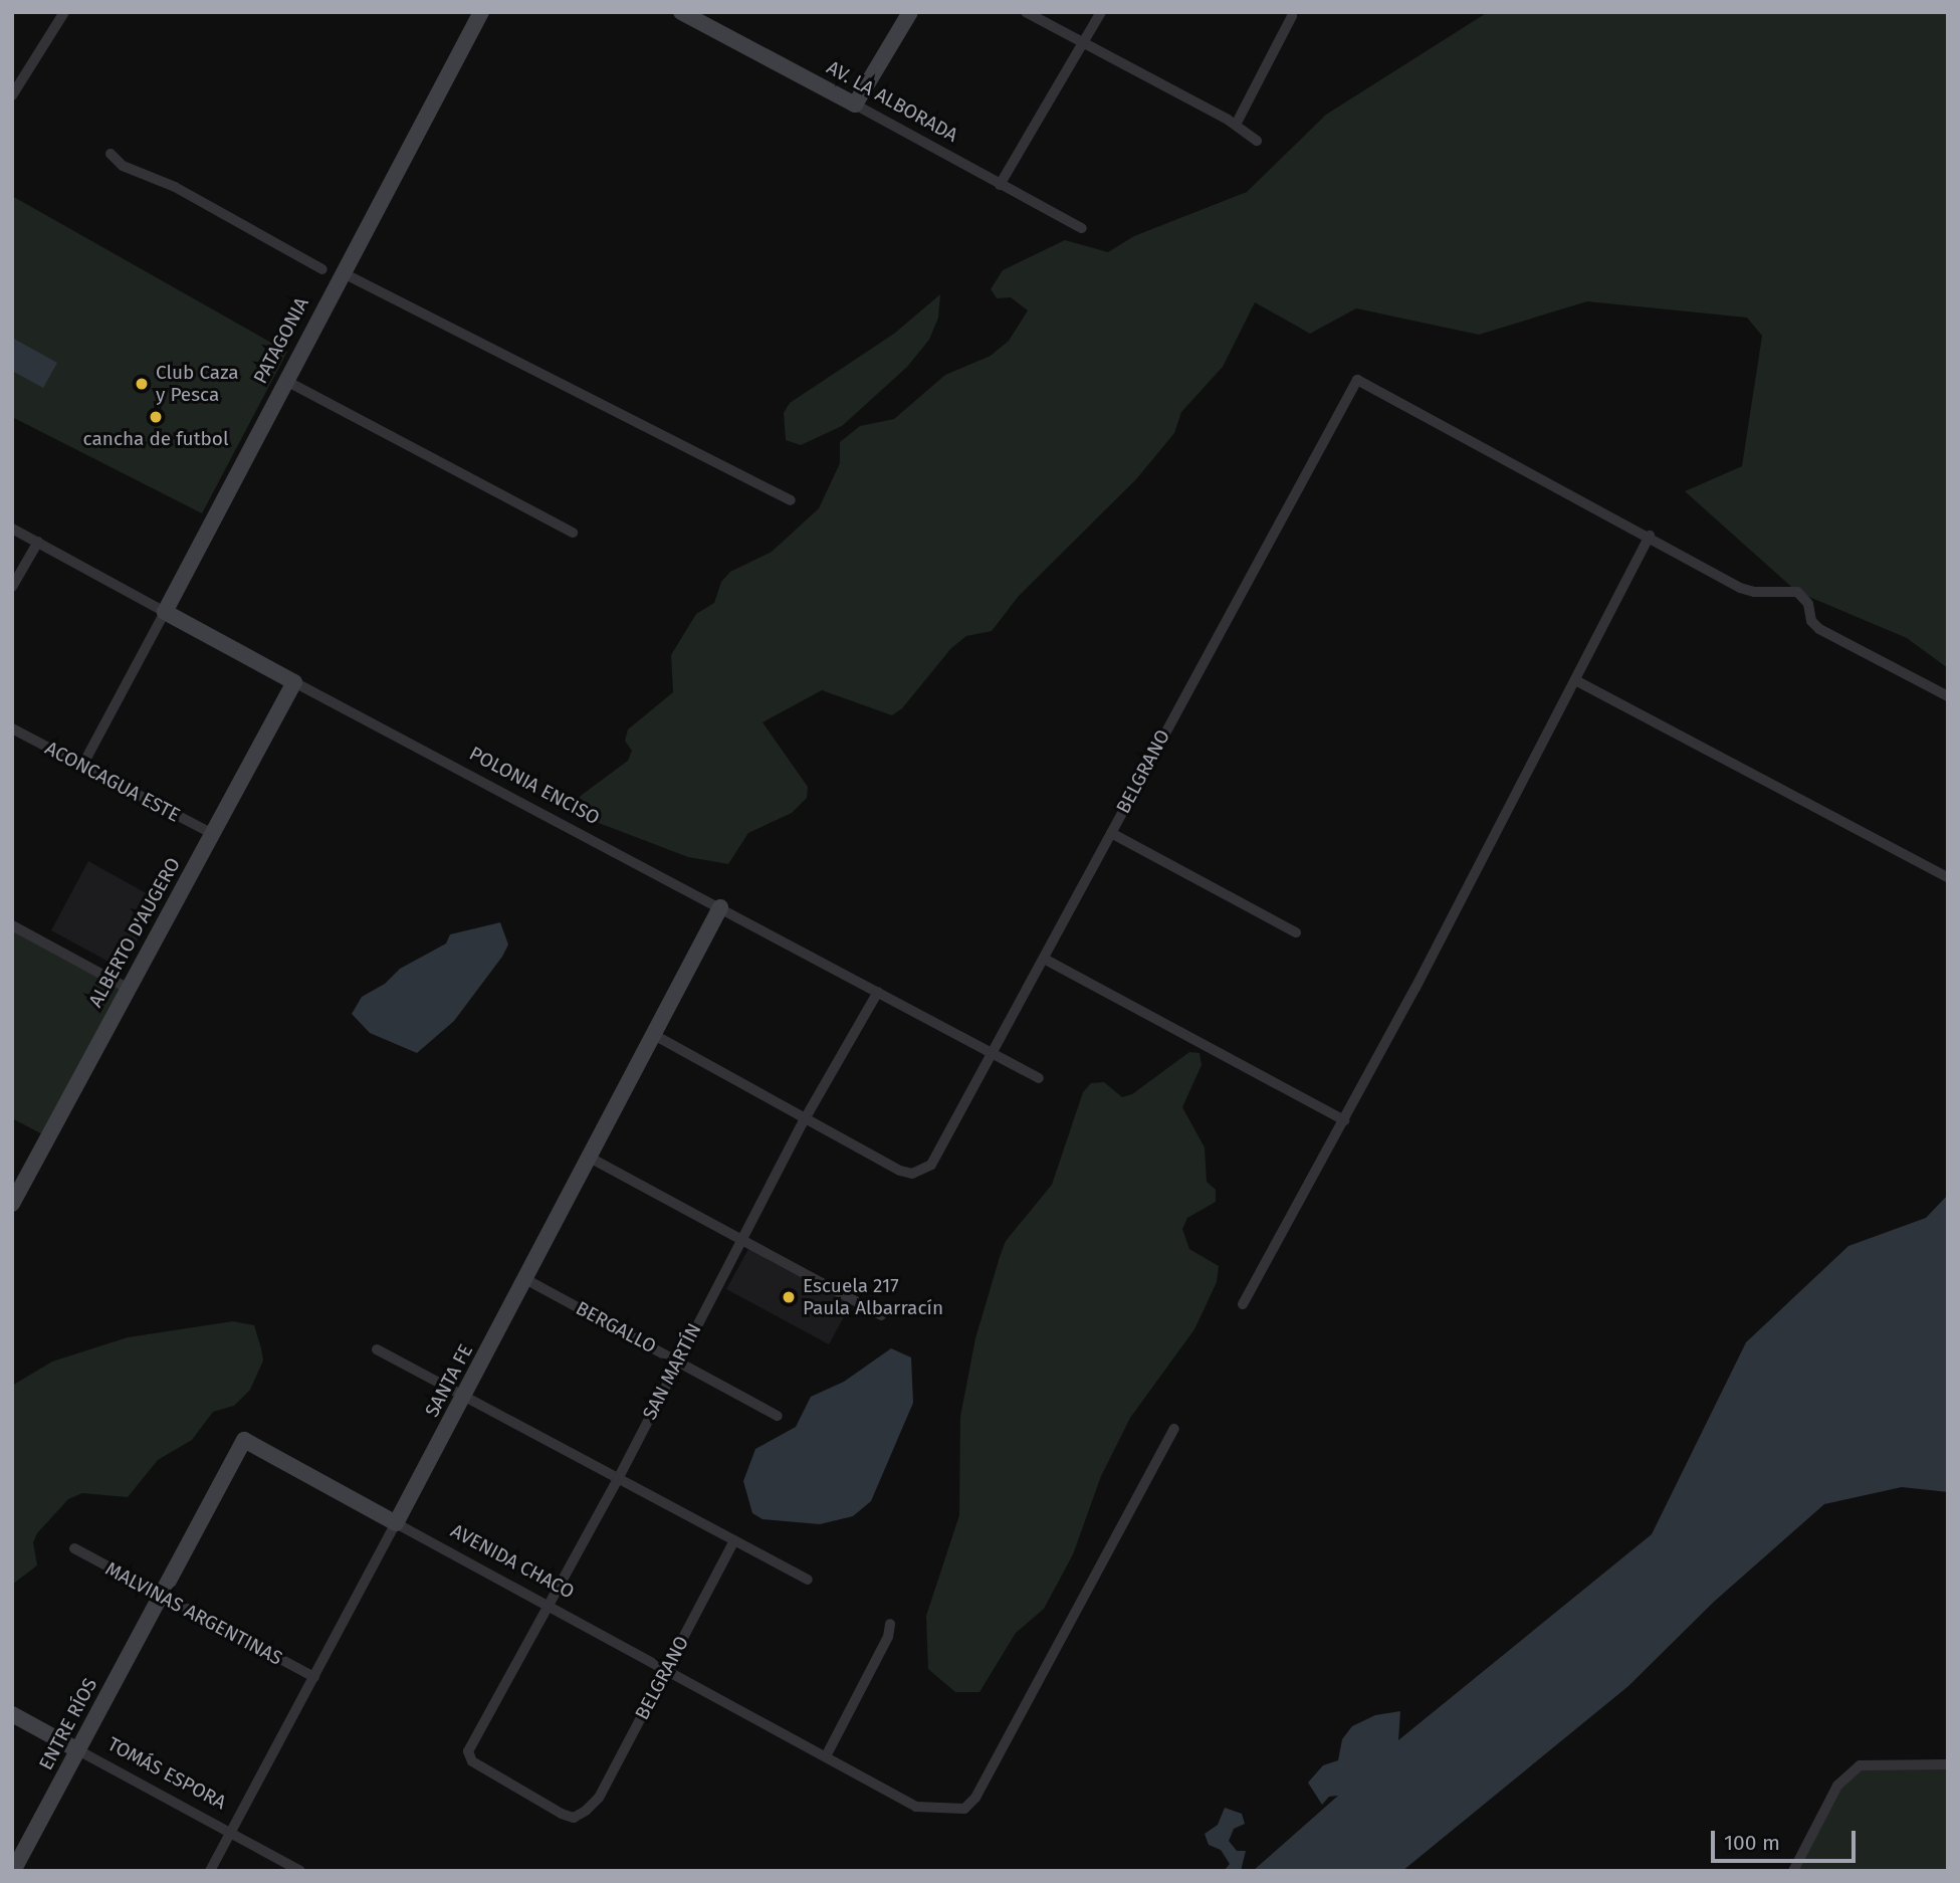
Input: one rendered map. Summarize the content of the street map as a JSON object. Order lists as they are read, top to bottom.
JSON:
{
  "streets": {
    "main road": [
      "AV. LA ALBORADA",
      "PATAGONIA",
      "POLONIA ENCISO",
      "ALBERTO D'AUGERO",
      "SANTA FE",
      "AVENIDA CHACO",
      "ENTRE RÍOS",
      "TOMÁS ESPORA"
    ],
    "street": [
      "BELGRANO",
      "ACONCAGUA ESTE",
      "BERGALLO",
      "SAN MARTÍN",
      "MALVINAS ARGENTINAS"
    ]
  },
  "crossings": [
    ["PATAGONIA", "ACONCAGUA ESTE"],
    ["PATAGONIA", "POLONIA ENCISO"],
    ["BELGRANO", "POLONIA ENCISO"],
    ["BELGRANO", "SAN MARTÍN"],
    ["BELGRANO", "AVENIDA CHACO"],
    ["ACONCAGUA ESTE", "ALBERTO D'AUGERO"],
    ["POLONIA ENCISO", "ALBERTO D'AUGERO"],
    ["POLONIA ENCISO", "SAN MARTÍN"],
    ["POLONIA ENCISO", "SANTA FE"],
    ["BERGALLO", "SAN MARTÍN"],
    ["BERGALLO", "SANTA FE"],
    ["SAN MARTÍN", "AVENIDA CHACO"],
    ["SANTA FE", "AVENIDA CHACO"],
    ["SANTA FE", "MALVINAS ARGENTINAS"],
    ["SANTA FE", "TOMÁS ESPORA"],
    ["AVENIDA CHACO", "MALVINAS ARGENTINAS"],
    ["AVENIDA CHACO", "ENTRE RÍOS"],
    ["MALVINAS ARGENTINAS", "ENTRE RÍOS"],
    ["ENTRE RÍOS", "TOMÁS ESPORA"]
  ],
  "places": ["Club Caza y Pesca", "cancha de futbol", "Escuela 217 Paula Albarracín"],
  "scale_bar": "100 m"
}
